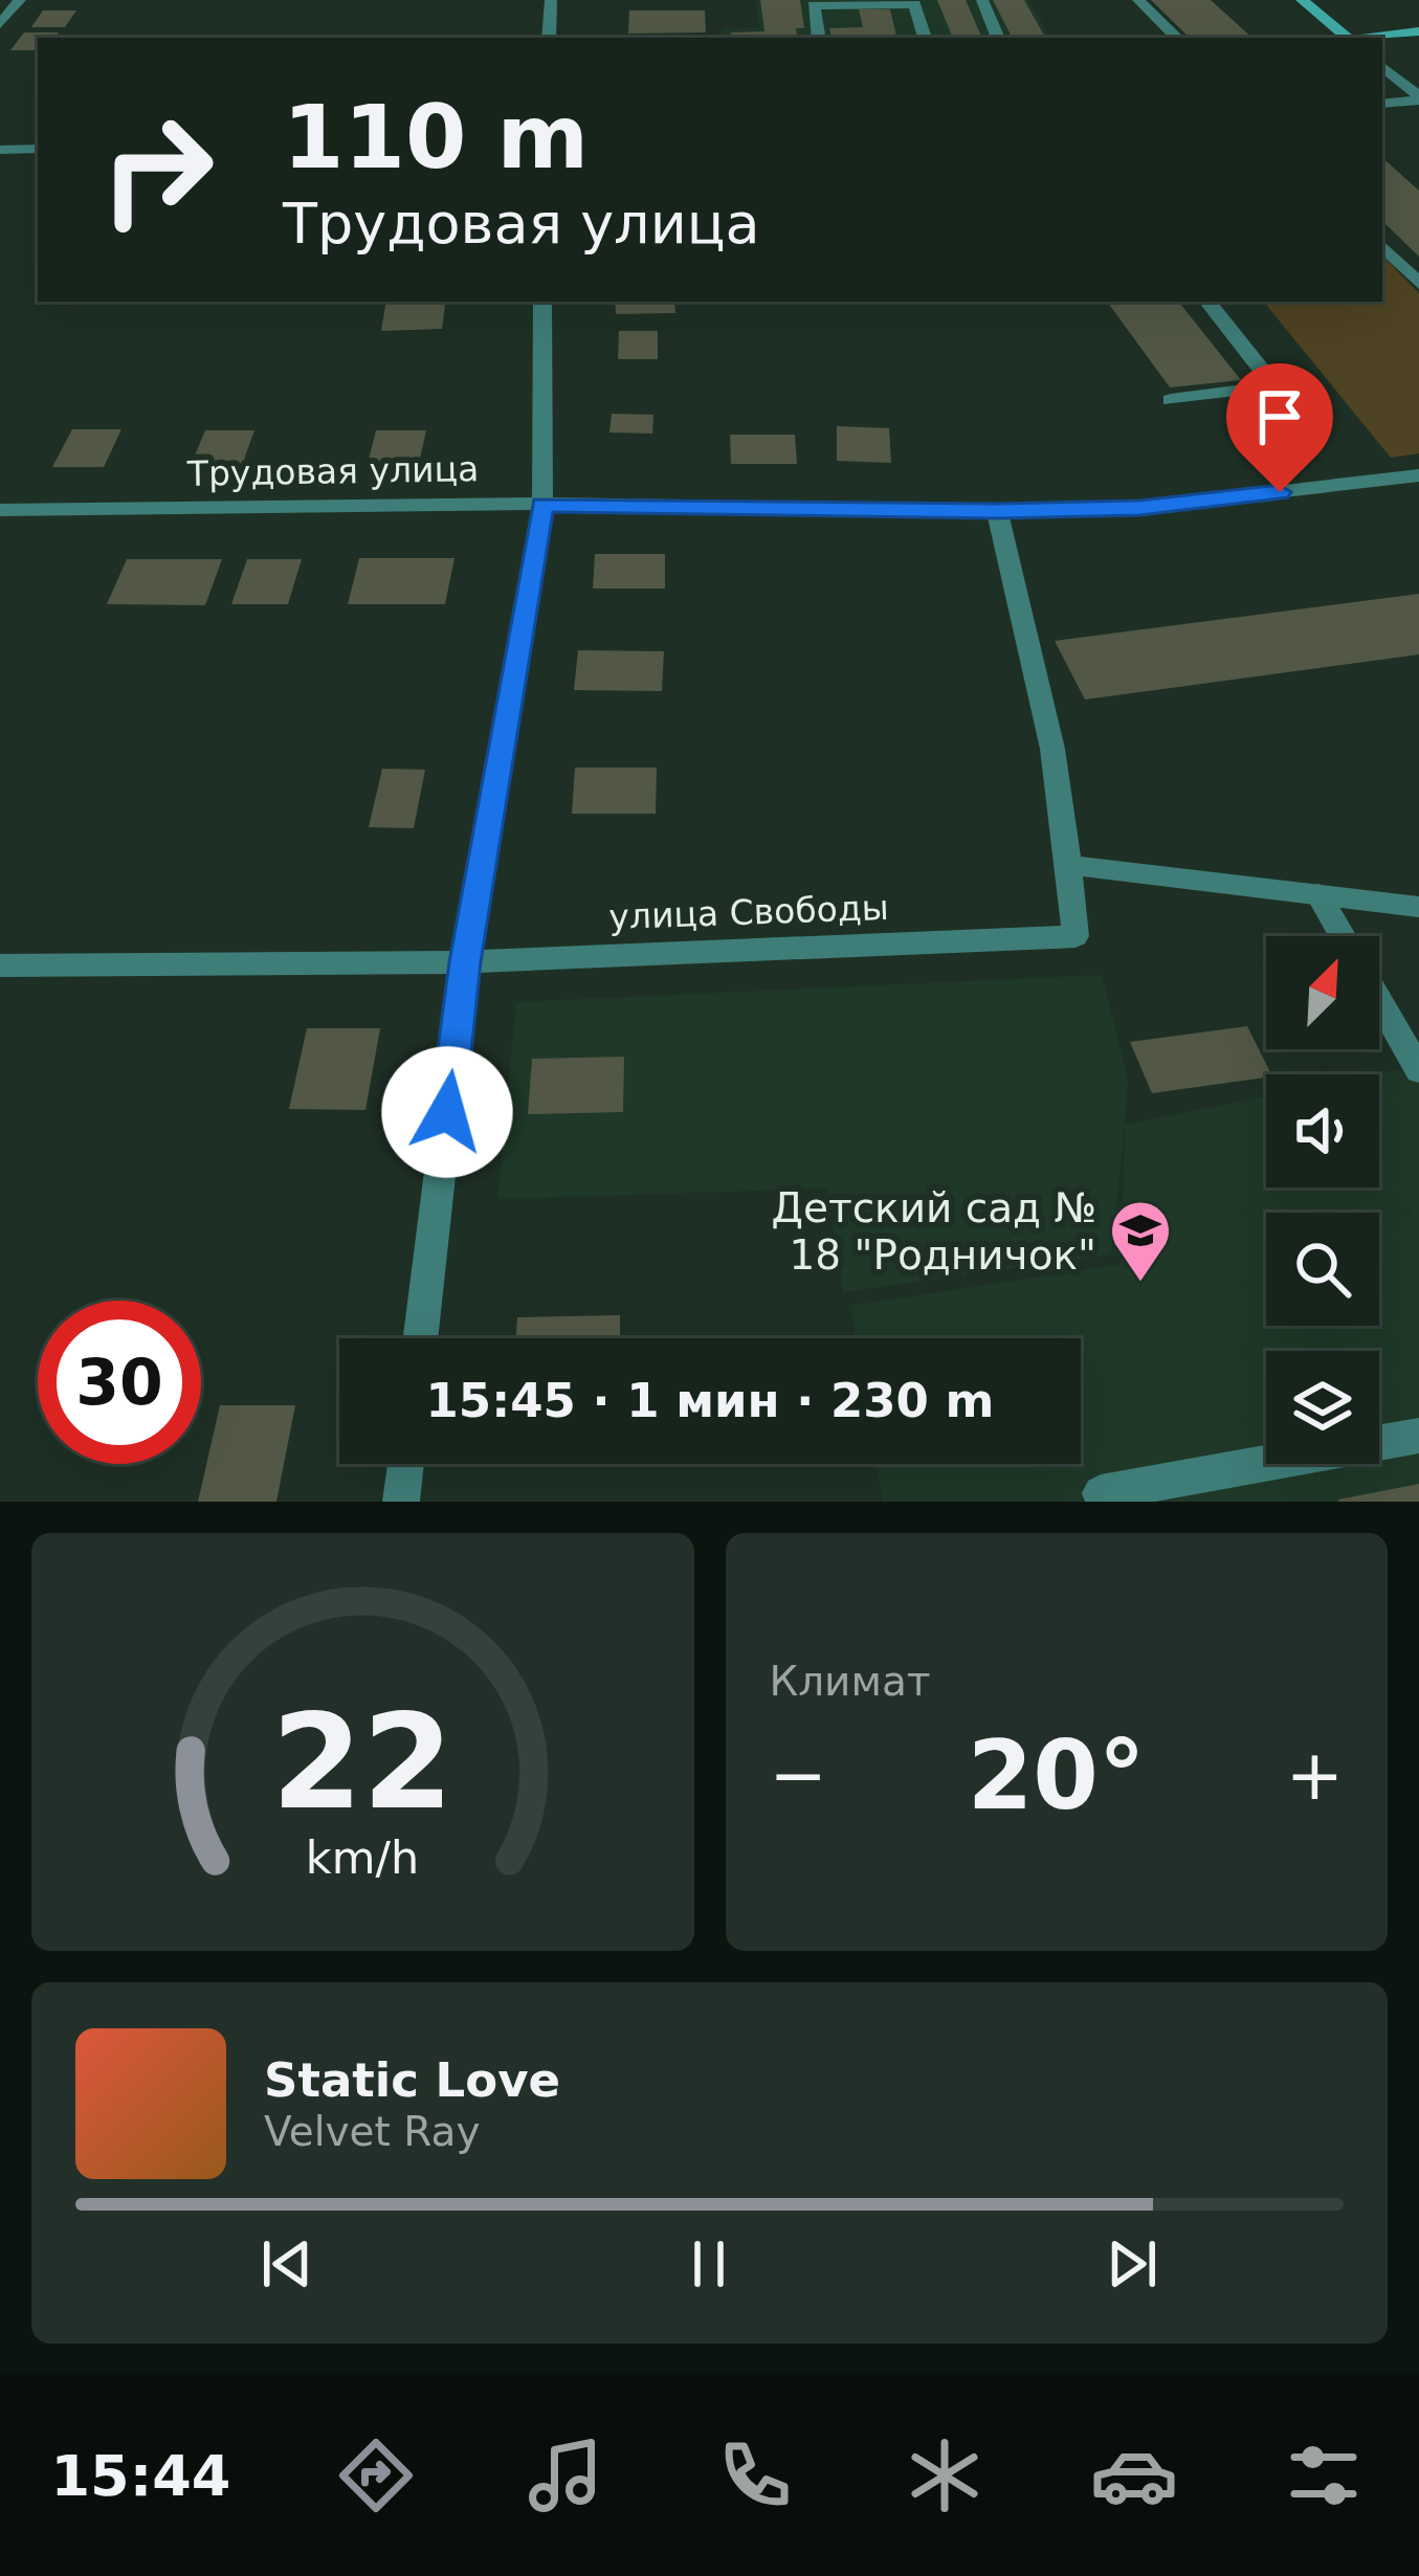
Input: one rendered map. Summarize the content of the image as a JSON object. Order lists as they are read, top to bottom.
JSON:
{
  "streets": {
    "street": ["Трудовая улица", "улица Свободы"]
  },
  "places": {
    "school or university": ["Детский сад № 18 \"Родничок\""]
  },
  "north": "top right",
  "page": {
    "turn": ["110 m", "Трудовая улица"],
    "limit": "30",
    "trip": "15:45 · 1 мин · 230 m",
    "tile": "Климат",
    "heat": ["−", "20°", "+"],
    "song": ["Static Love", "Velvet Ray"],
    "tabs": "15:44",
    "gauge": ["22", "km/h"]
  }
}
